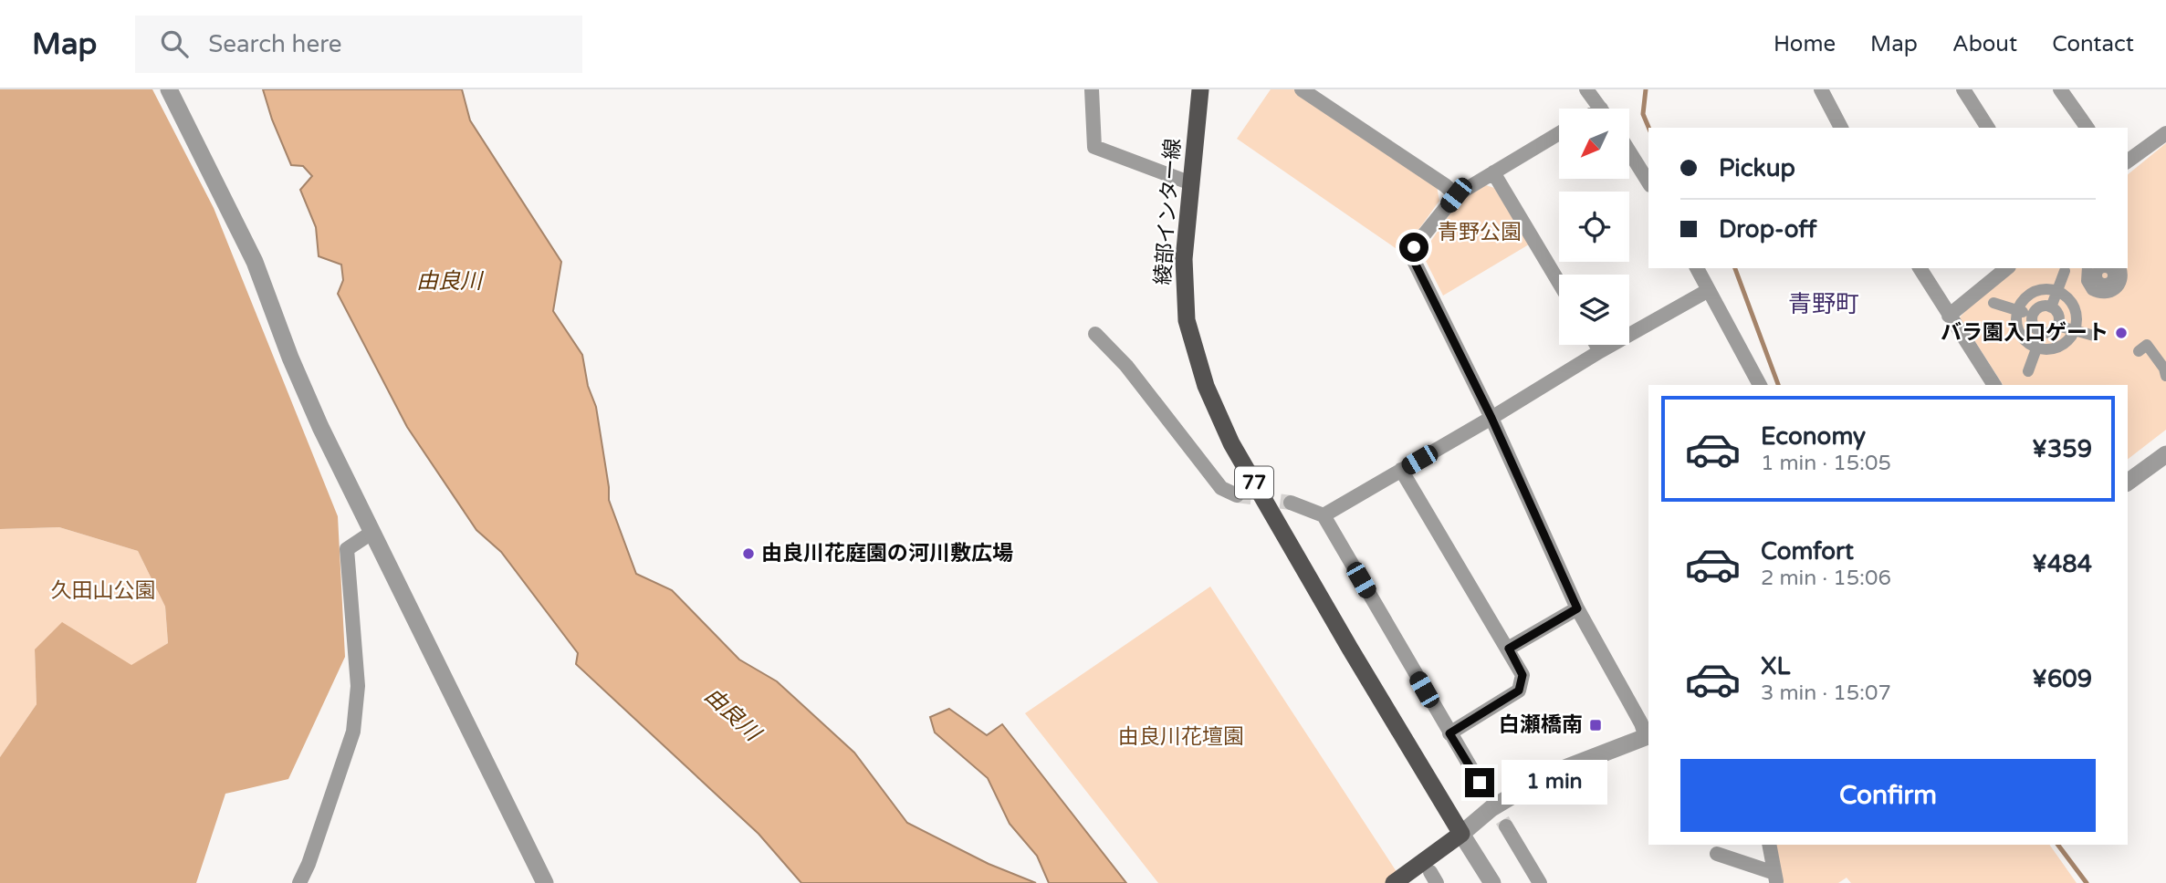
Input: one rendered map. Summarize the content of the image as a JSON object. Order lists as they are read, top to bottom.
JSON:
{
  "streets": {
    "main road": ["綾部インター線", "77"]
  },
  "districts": ["青野町"],
  "water": ["由良川"],
  "parks": ["青野公園", "久田山公園", "由良川花壇園"],
  "places": {
    "other": ["バラ園入口ゲート", "由良川花庭園の河川敷広場"],
    "transit": ["白瀬橋南"]
  },
  "north": "bottom left",
  "page": {
    "header": "Map",
    "search": "Search here",
    "nav": [
      "Home",
      "Map",
      "About",
      "Contact"
    ],
    "banner": ["Pickup", "Drop-off"],
    "list": [
      {
        "name": "Economy",
        "note": "1 min · 15:05",
        "value": "¥359"
      },
      {
        "name": "Comfort",
        "note": "2 min · 15:06",
        "value": "¥484"
      },
      {
        "name": "XL",
        "note": "3 min · 15:07",
        "value": "¥609"
      }
    ],
    "buttons": "Confirm",
    "bubble": "1 min"
  }
}
